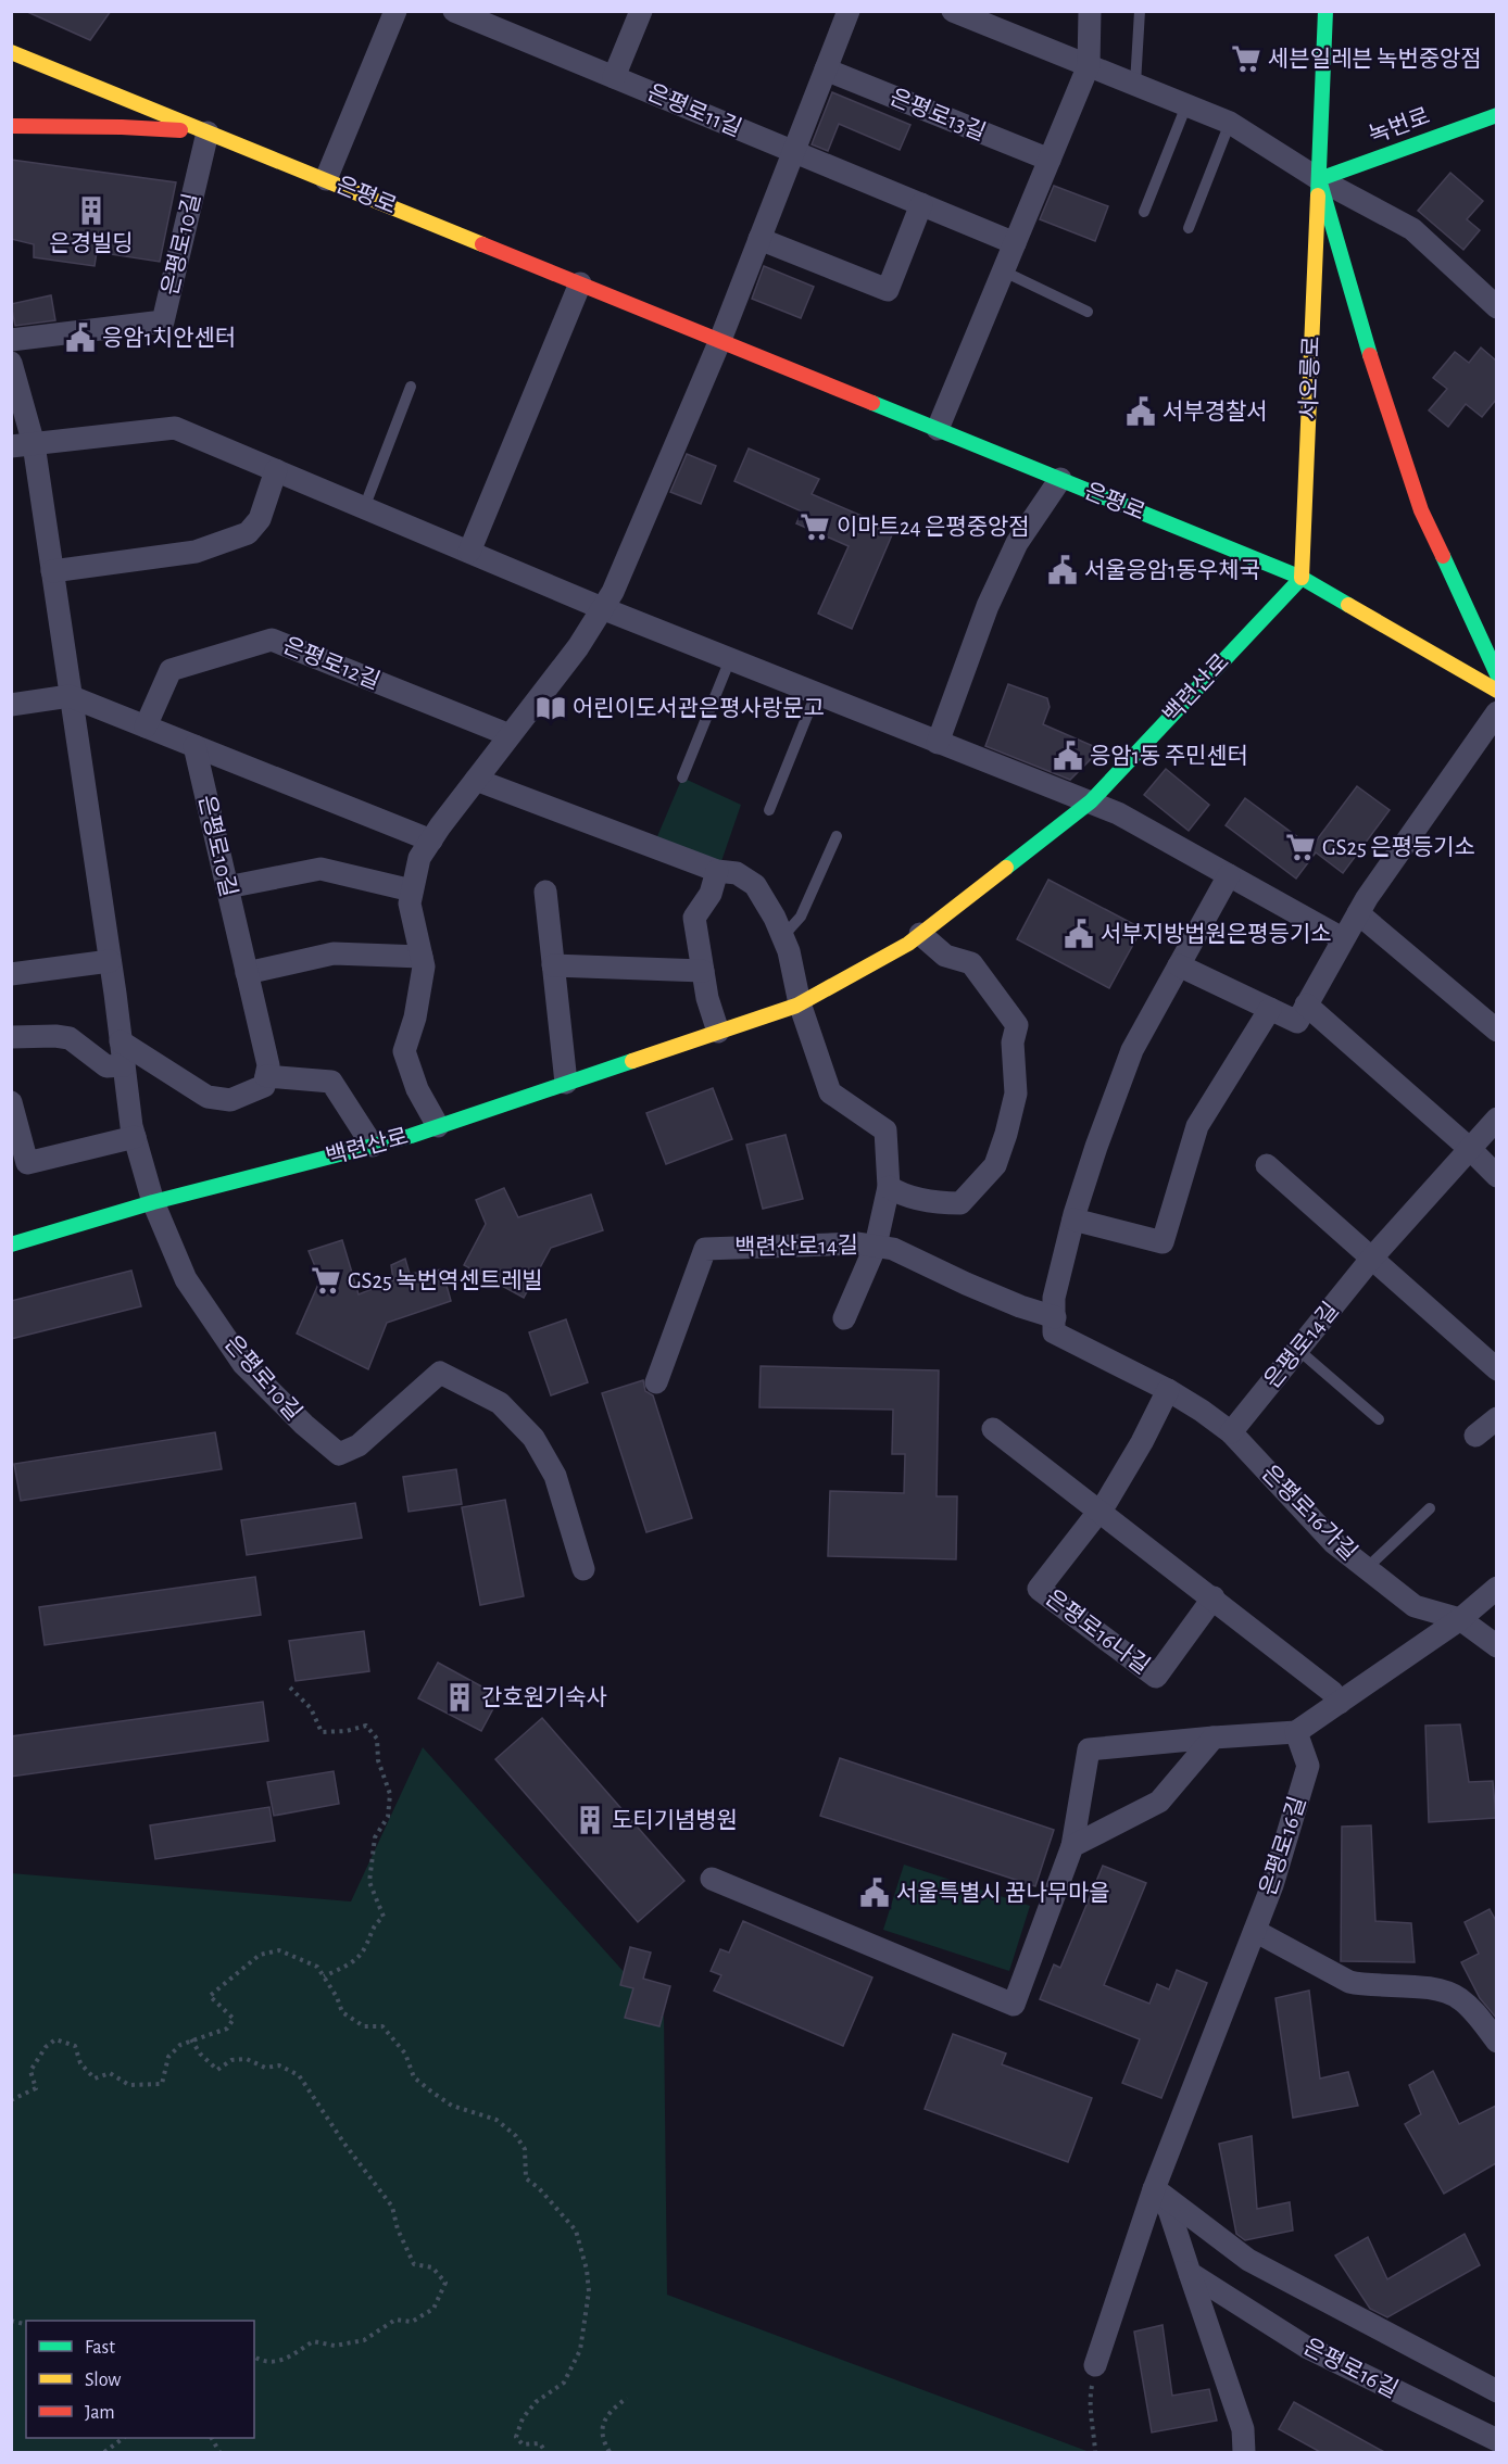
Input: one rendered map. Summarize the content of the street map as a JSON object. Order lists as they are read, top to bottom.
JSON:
{
  "streets": {
    "main road": [
      "녹번로",
      "은평로",
      "서오릉로",
      "백련산로"
    ],
    "street": [
      "은평로11길",
      "은평로13길",
      "은평로10길",
      "은평로12길",
      "백련산로14길",
      "은평로14길",
      "은평로16가길",
      "은평로16나길",
      "은평로16길"
    ]
  },
  "crossings": [
    ["녹번로", "서오릉로"],
    ["은평로", "은평로10길"],
    ["은평로", "서오릉로"],
    ["은평로", "백련산로"],
    ["은평로10길", "백련산로"],
    ["서오릉로", "백련산로"],
    ["은평로14길", "은평로16가길"],
    ["은평로16가길", "은평로16나길"]
  ],
  "places": {
    "supermarket": [
      "세븐일레븐 녹번중앙점",
      "이마트24 은평중앙점",
      "GS25 은평등기소",
      "GS25 녹번역센트레빌"
    ],
    "building": ["은경빌딩", "간호원기숙사", "도티기념병원"],
    "public building": [
      "응암1치안센터",
      "서부경찰서",
      "서울응암1동우체국",
      "응암1동 주민센터",
      "서부지방법원은평등기소",
      "서울특별시 꿈나무마을"
    ],
    "library": ["어린이도서관은평사랑문고"]
  },
  "legend": ["Fast", "Slow", "Jam"]
}
